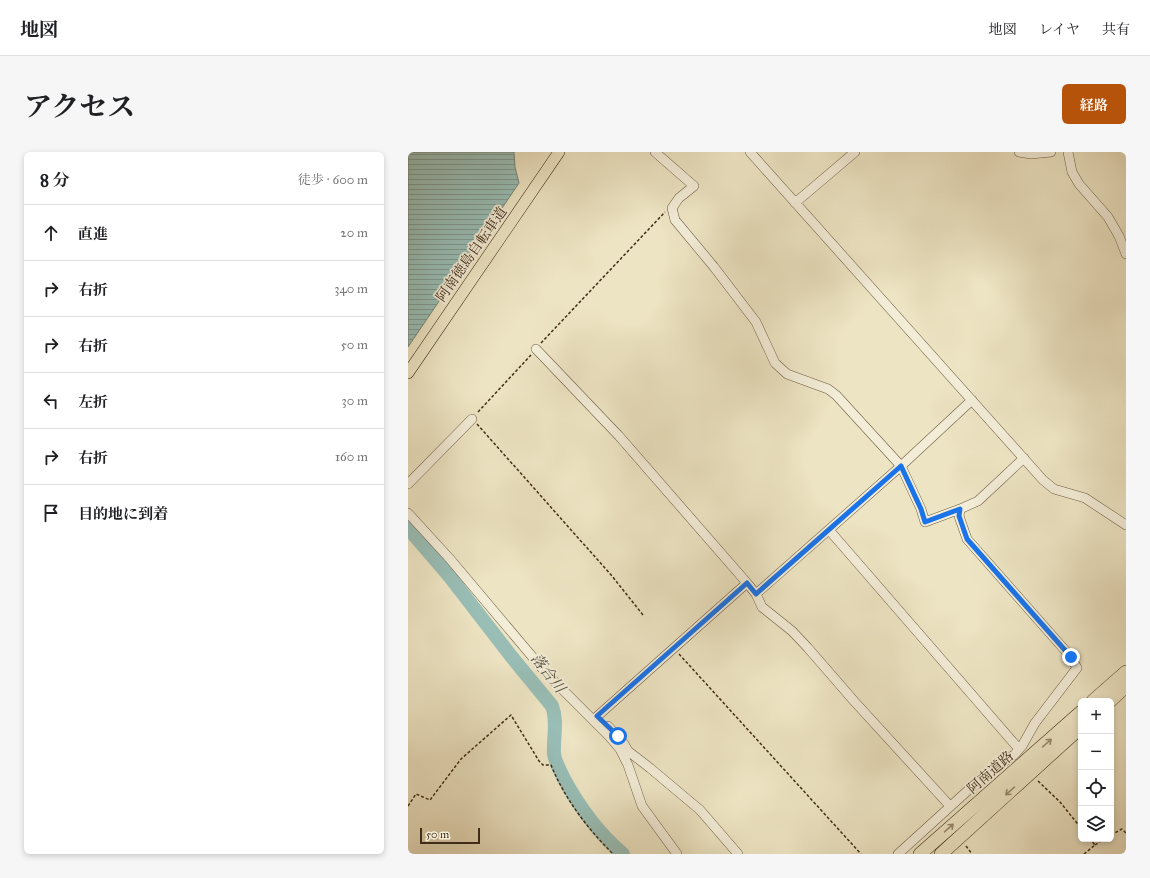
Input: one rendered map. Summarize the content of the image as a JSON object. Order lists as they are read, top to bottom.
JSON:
{
  "streets": {
    "highway": ["阿南道路"],
    "main road": ["阿南徳島自転車道"]
  },
  "water": ["落合川"],
  "scale_bar": "50 m",
  "page": {
    "header": "地図",
    "nav": ["地図", "レイヤ", "共有"],
    "title": "アクセス",
    "buttons": "経路",
    "heading": ["8 分", "徒歩 · 600 m"],
    "list": [
      ["直進", "20 m"],
      ["右折", "340 m"],
      ["右折", "50 m"],
      ["左折", "30 m"],
      ["右折", "160 m"],
      "目的地に到着"
    ],
    "map_buttons": ["+", "−"],
    "scale": "50 m"
  }
}
